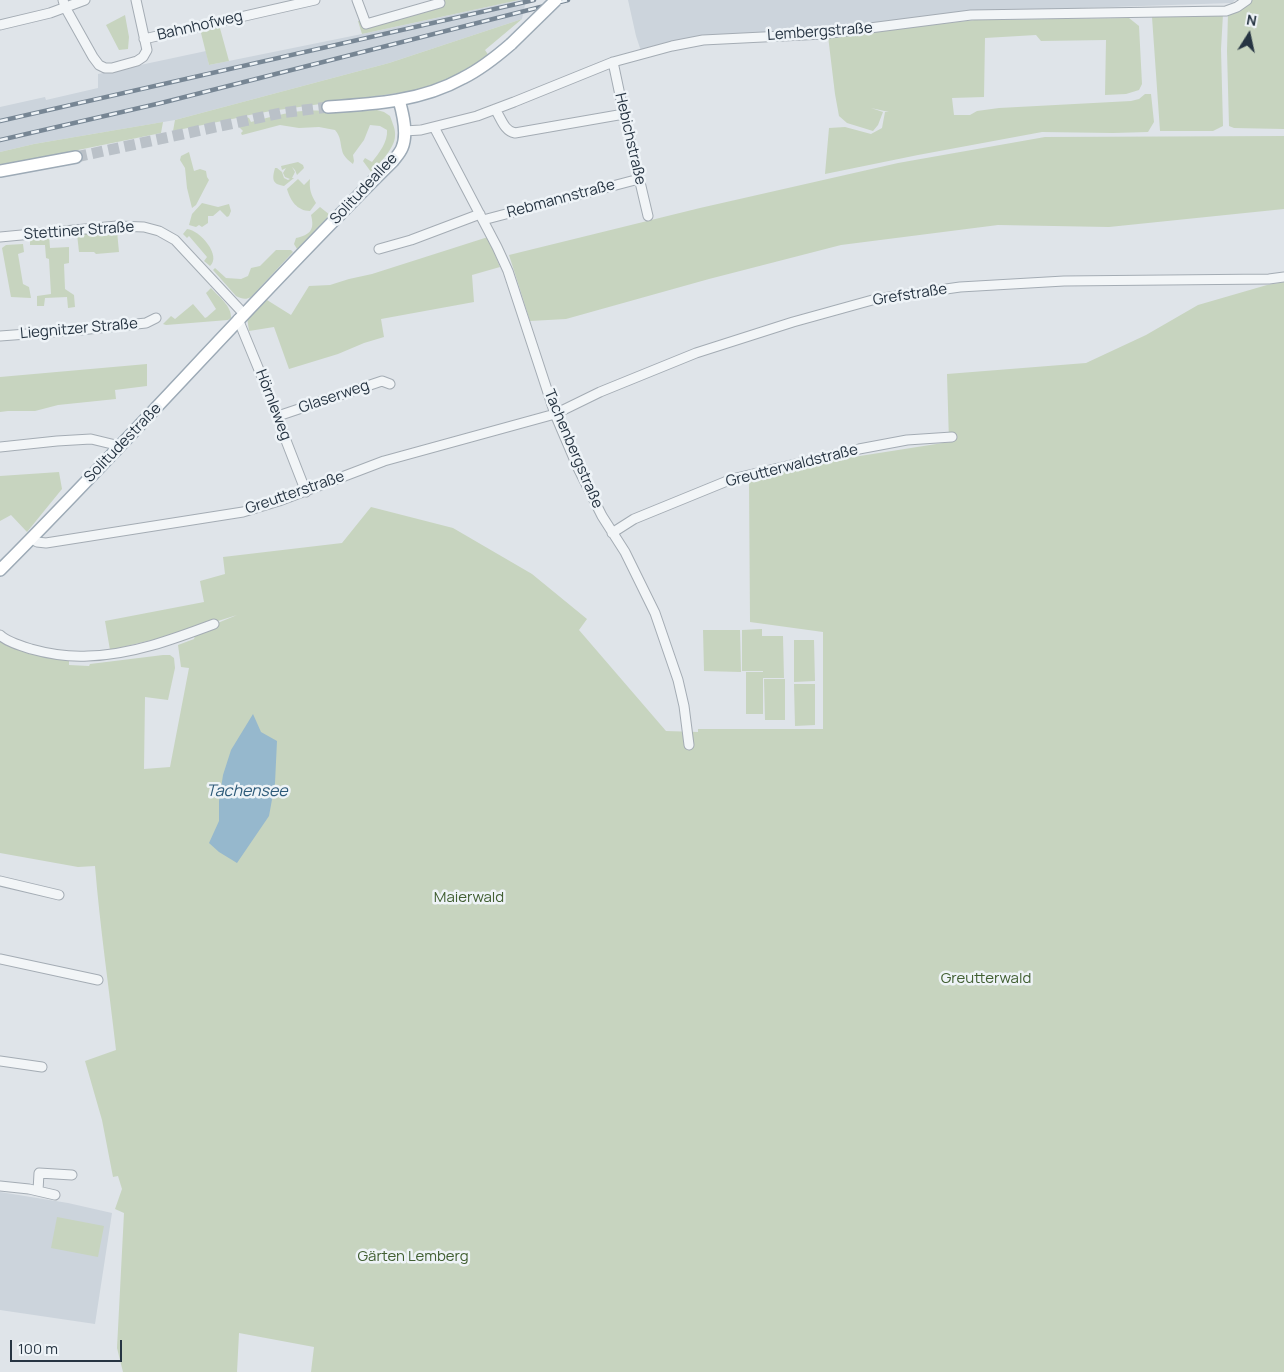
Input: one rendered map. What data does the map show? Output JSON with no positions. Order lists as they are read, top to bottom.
{
  "streets": {
    "main road": ["Solitudeallee", "Solitudestraße"],
    "street": [
      "Bahnhofweg",
      "Lembergstraße",
      "Hebichstraße",
      "Rebmannstraße",
      "Stettiner Straße",
      "Grefstraße",
      "Liegnitzer Straße",
      "Glaserweg",
      "Hörnleweg",
      "Tachenbergstraße",
      "Greutterwaldstraße",
      "Greutterstraße"
    ]
  },
  "crossings": [
    ["Lembergstraße", "Hebichstraße"],
    ["Lembergstraße", "Solitudeallee"],
    ["Lembergstraße", "Tachenbergstraße"],
    ["Hebichstraße", "Rebmannstraße"],
    ["Solitudeallee", "Stettiner Straße"],
    ["Solitudeallee", "Hörnleweg"],
    ["Solitudeallee", "Solitudestraße"],
    ["Rebmannstraße", "Tachenbergstraße"],
    ["Stettiner Straße", "Hörnleweg"],
    ["Stettiner Straße", "Solitudestraße"],
    ["Grefstraße", "Tachenbergstraße"],
    ["Grefstraße", "Greutterstraße"],
    ["Glaserweg", "Hörnleweg"],
    ["Hörnleweg", "Solitudestraße"],
    ["Hörnleweg", "Greutterstraße"],
    ["Solitudestraße", "Greutterstraße"],
    ["Tachenbergstraße", "Greutterwaldstraße"],
    ["Tachenbergstraße", "Greutterstraße"]
  ],
  "water": ["Tachensee"],
  "parks": ["Maierwald", "Greutterwald", "Gärten Lemberg"],
  "scale_bar": "100 m",
  "north": "top"
}
